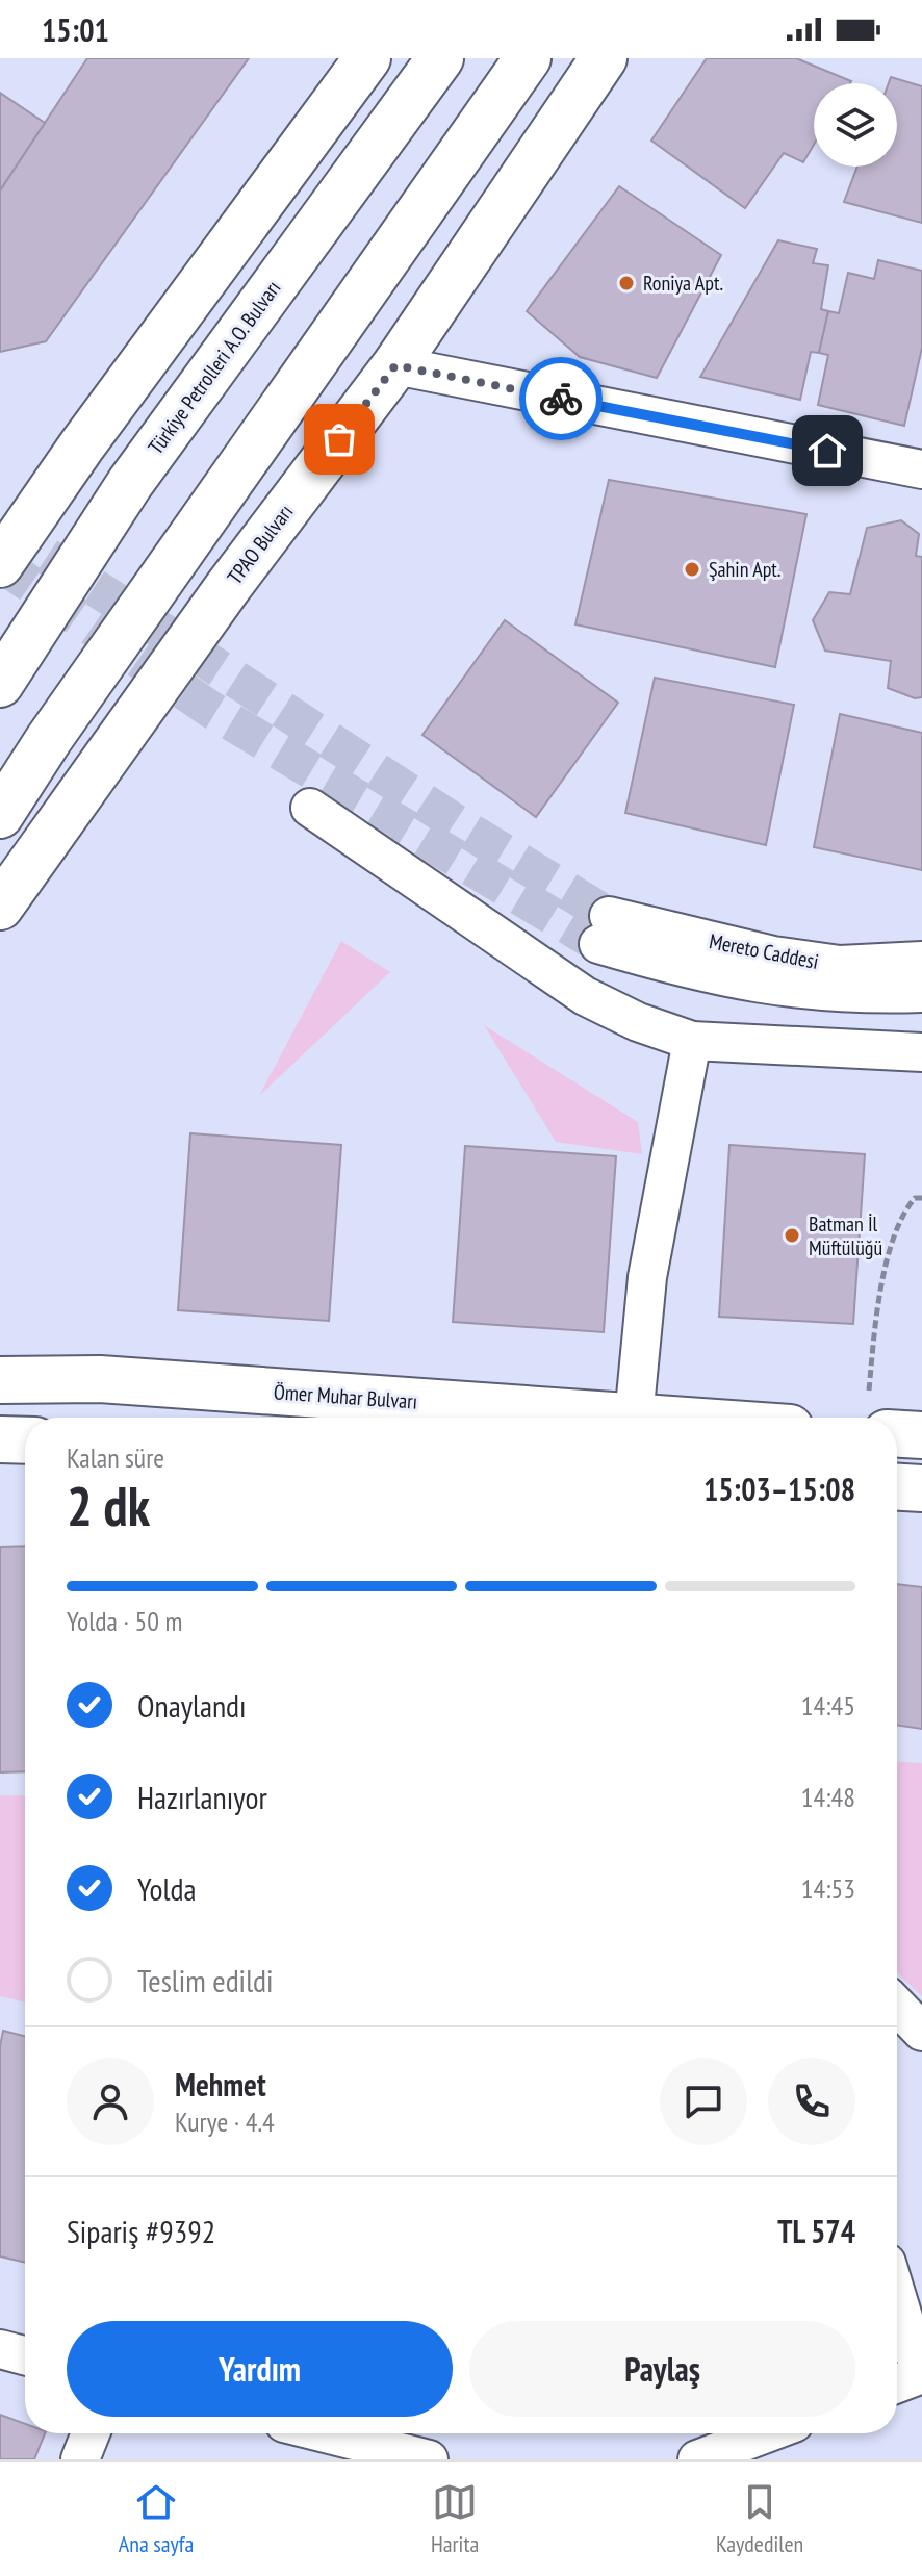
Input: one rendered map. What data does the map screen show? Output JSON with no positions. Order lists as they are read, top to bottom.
{
  "streets": {
    "main road": ["Türkiye Petrolleri A.O. Bulvarı", "TPAO Bulvarı", "Ömer Muhar Bulvarı"],
    "street": ["Mereto Caddesi"]
  },
  "places": ["Roniya Apt.", "Şahin Apt.", "Batman İl Müftülüğü"],
  "page": {
    "status": "15:01",
    "heading": ["2 dk", "Kalan süre", "15:03–15:08"],
    "panel": [
      "Mehmet",
      "Kurye · 4.4",
      "Sipariş #9392",
      "TL 574"
    ],
    "bar": "Yolda · 50 m",
    "list": [
      ["Onaylandı", "14:45"],
      ["Hazırlanıyor", "14:48"],
      ["Yolda", "14:53"],
      "Teslim edildi"
    ],
    "buttons": ["Yardım", "Paylaş"],
    "tabs": ["Ana sayfa", "Harita", "Kaydedilen"]
  }
}
